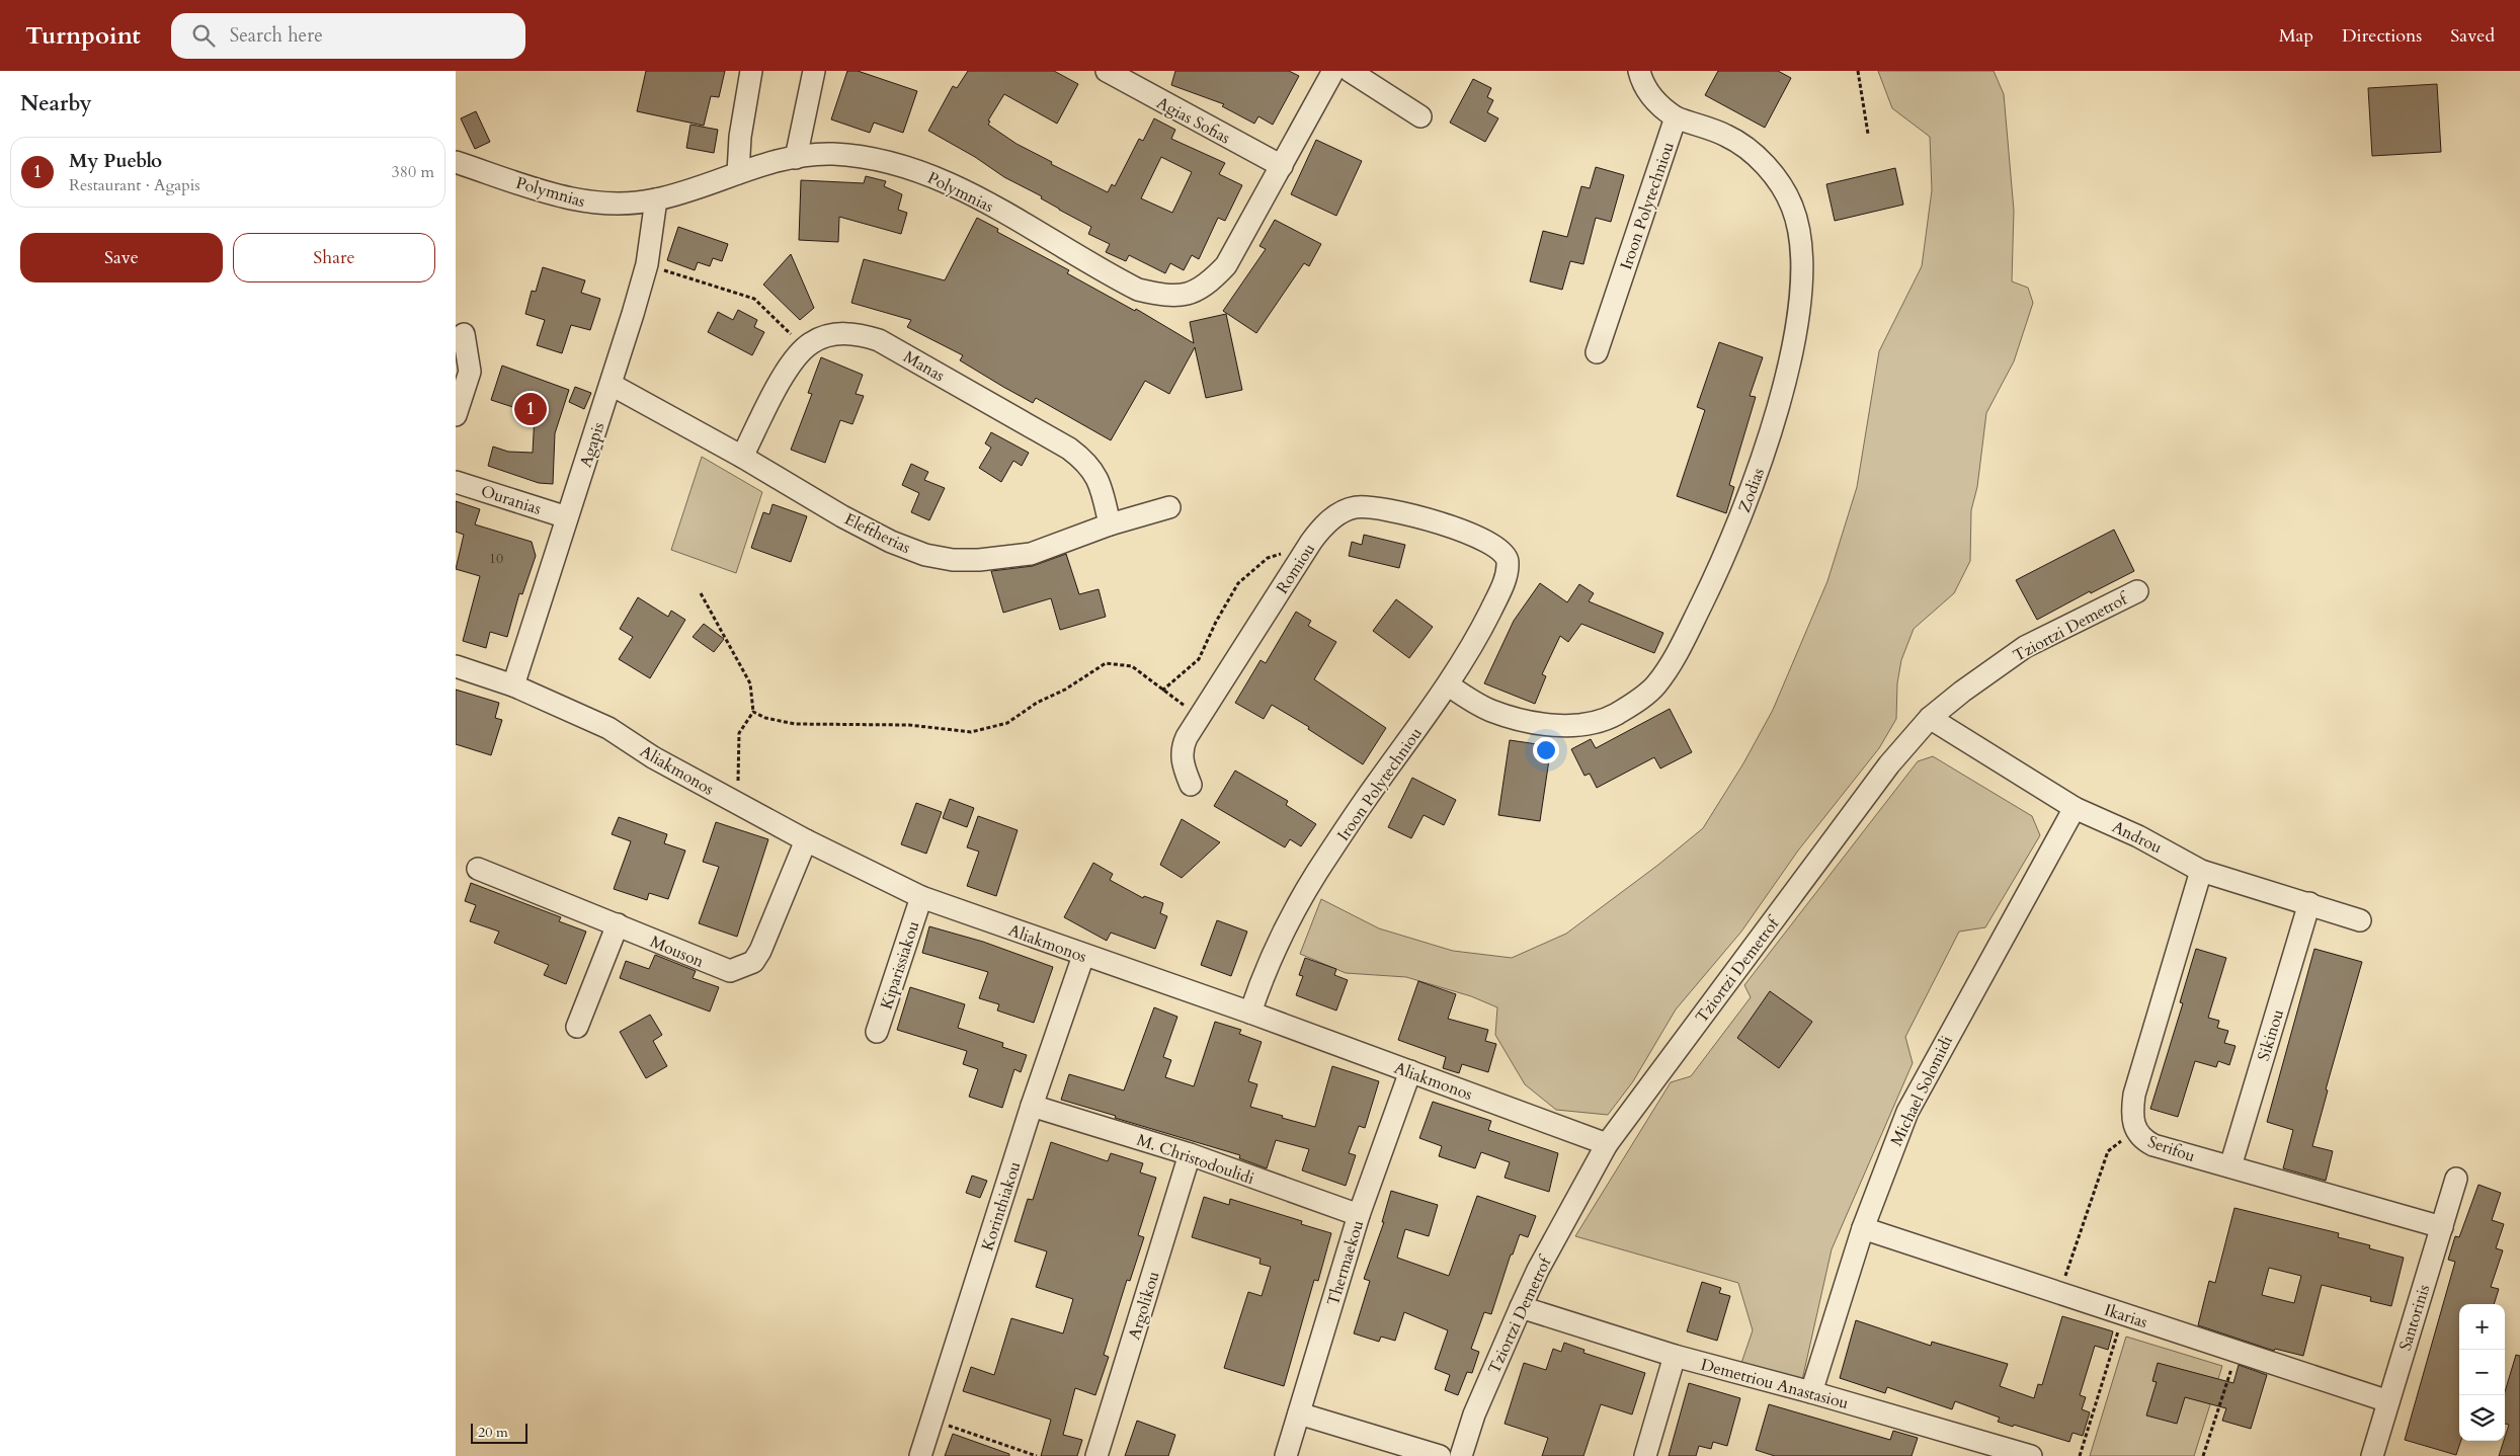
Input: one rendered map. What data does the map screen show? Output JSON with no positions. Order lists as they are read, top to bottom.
{
  "streets": {
    "street": [
      "Agias Sofias",
      "Polymnias",
      "Iroon Polytechniou",
      "Manas",
      "Agapis",
      "Zodias",
      "Ouranias",
      "Eleftherias",
      "Romiou",
      "Tziortzi Demetrof",
      "Aliakmonos",
      "Androu",
      "Mouson",
      "Kiparissiakou",
      "Sikinou",
      "Michael Solomidi",
      "Serifou",
      "M. Christodoulidi",
      "Korinthiakou",
      "Thermaekou",
      "Argolikou",
      "Ikarias",
      "Santorinis",
      "Demetriou Anastasiou"
    ]
  },
  "crossings": [
    ["Agias Sofias", "Polymnias"],
    ["Polymnias", "Agapis"],
    ["Iroon Polytechniou", "Zodias"],
    ["Iroon Polytechniou", "Romiou"],
    ["Iroon Polytechniou", "Aliakmonos"],
    ["Manas", "Eleftherias"],
    ["Agapis", "Ouranias"],
    ["Agapis", "Eleftherias"],
    ["Agapis", "Aliakmonos"],
    ["Tziortzi Demetrof", "Aliakmonos"],
    ["Tziortzi Demetrof", "Androu"],
    ["Tziortzi Demetrof", "Demetriou Anastasiou"],
    ["Aliakmonos", "Mouson"],
    ["Aliakmonos", "Kiparissiakou"],
    ["Aliakmonos", "Korinthiakou"],
    ["Aliakmonos", "Thermaekou"],
    ["Androu", "Sikinou"],
    ["Androu", "Michael Solomidi"],
    ["Androu", "Serifou"],
    ["Sikinou", "Serifou"],
    ["Michael Solomidi", "Ikarias"],
    ["Michael Solomidi", "Demetriou Anastasiou"],
    ["Serifou", "Santorinis"],
    ["M. Christodoulidi", "Korinthiakou"],
    ["M. Christodoulidi", "Thermaekou"],
    ["M. Christodoulidi", "Argolikou"],
    ["Ikarias", "Santorinis"]
  ],
  "house_numbers": ["10"],
  "scale_bar": "20 m",
  "page": {
    "header": "Turnpoint",
    "search": "Search here",
    "nav": ["Map", "Directions", "Saved"],
    "heading": "Nearby",
    "list": [
      {
        "mark": "1",
        "name": "My Pueblo",
        "note": "Restaurant · Agapis",
        "value": "380 m"
      }
    ],
    "buttons": ["Save", "Share"],
    "pins": "1",
    "map_buttons": ["+", "−"],
    "scale": "20 m"
  }
}
